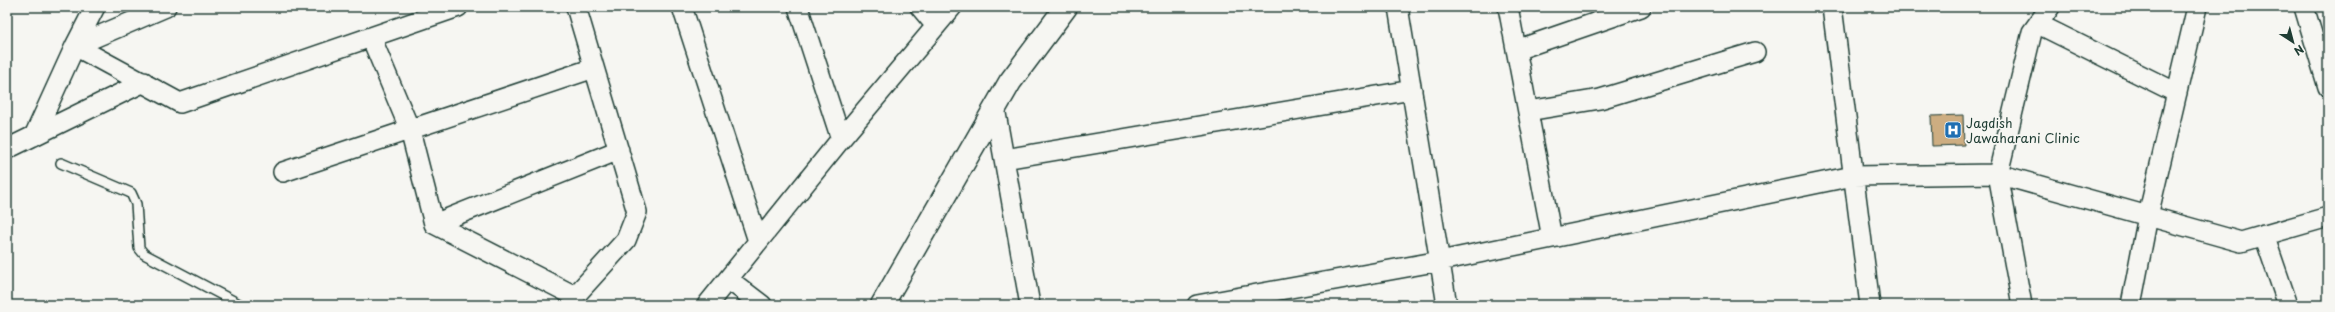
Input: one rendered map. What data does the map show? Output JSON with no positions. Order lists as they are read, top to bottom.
{
  "places": {
    "hospital": ["Jagdish Jawaharani Clinic"]
  },
  "north": "bottom right"
}
